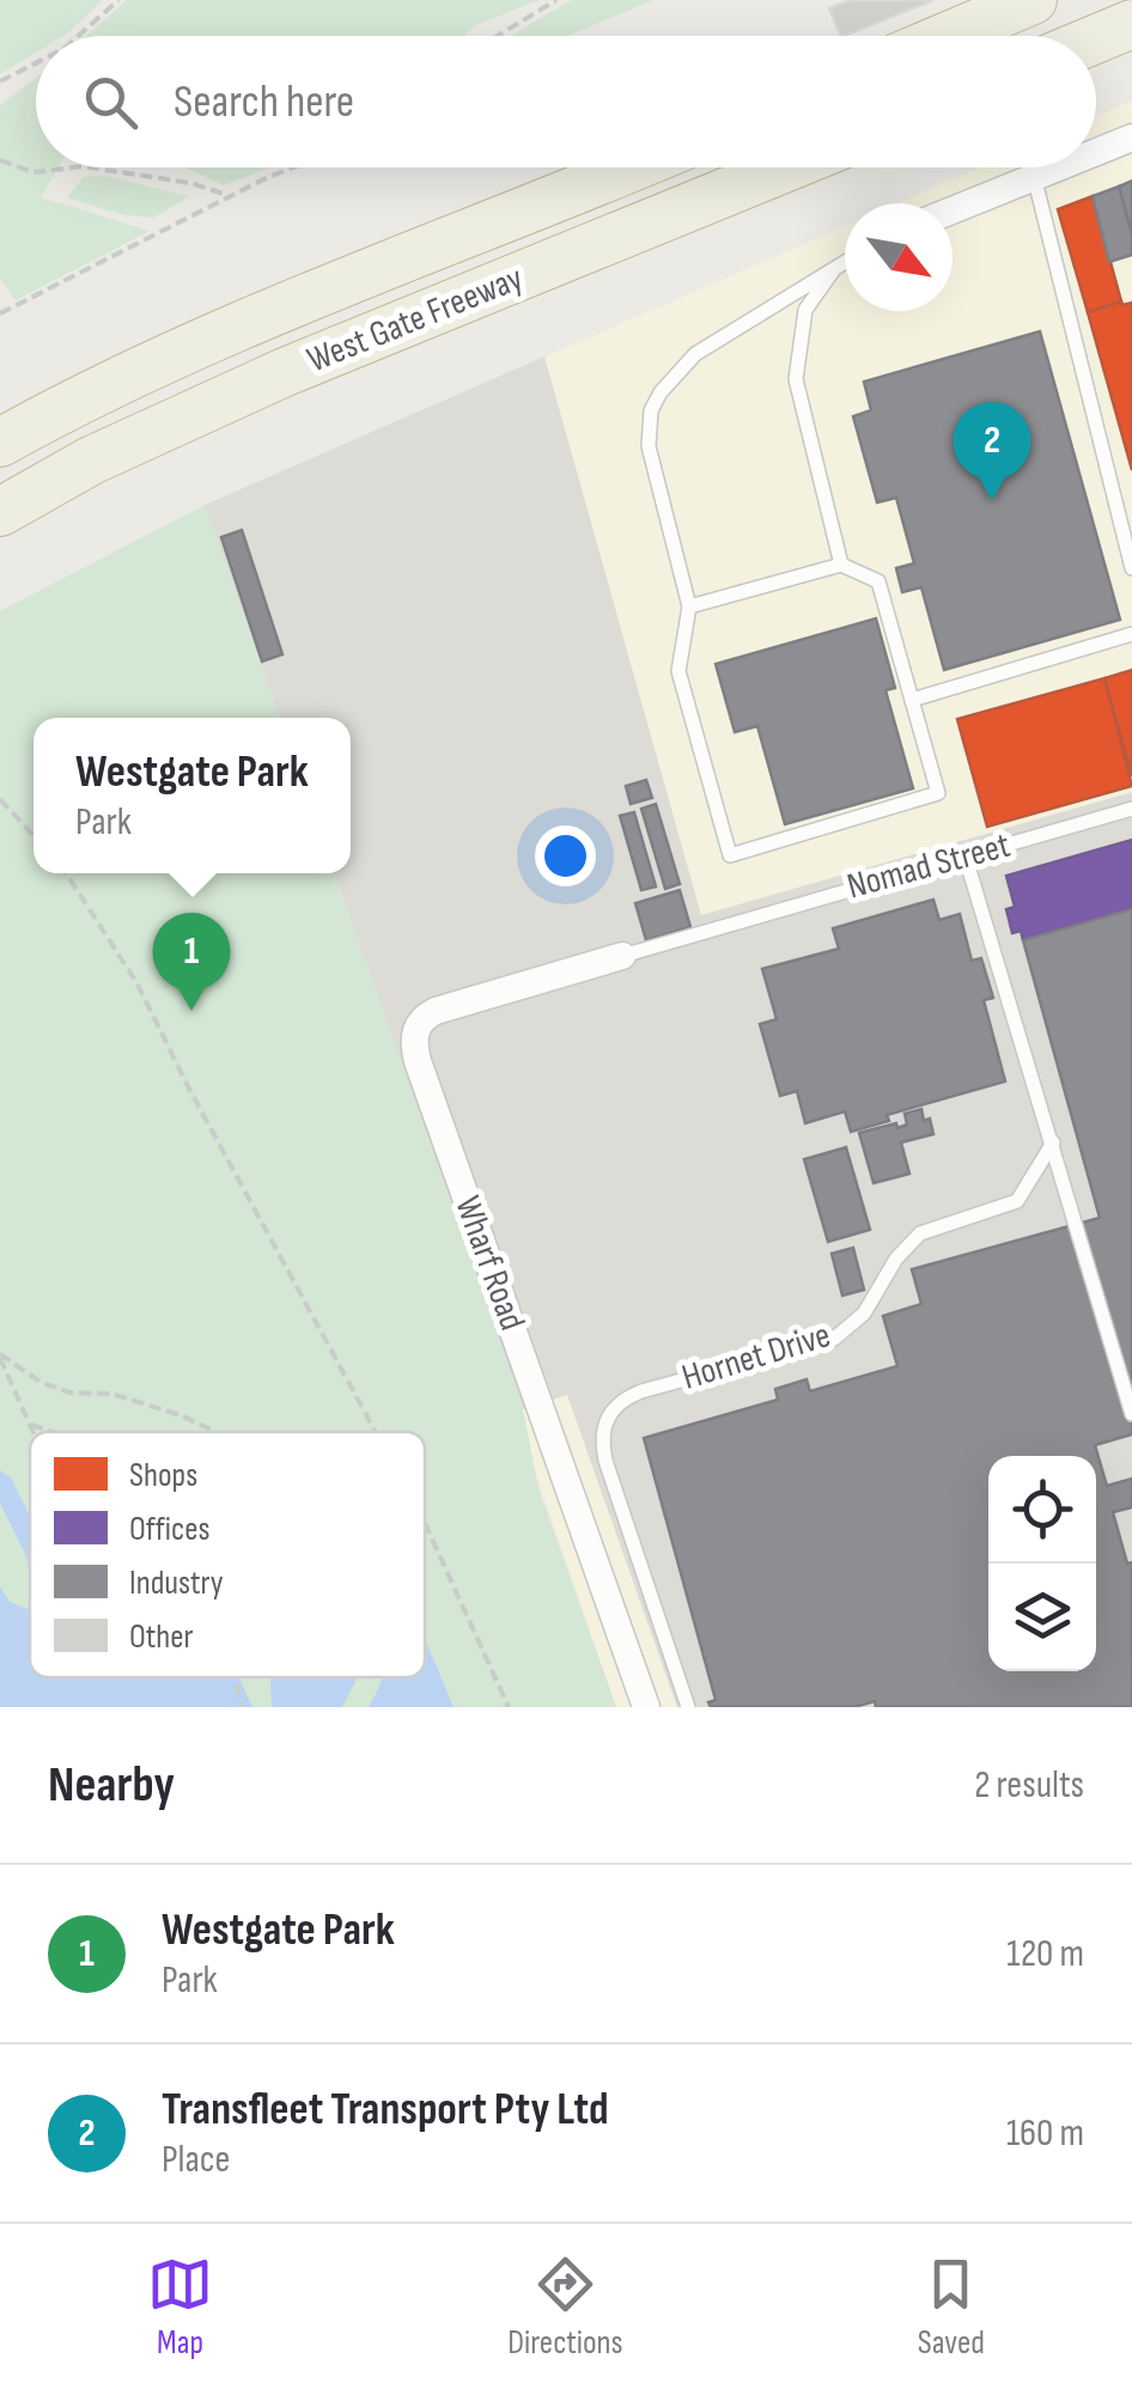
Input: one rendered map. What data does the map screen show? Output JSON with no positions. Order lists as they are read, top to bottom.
{
  "streets": {
    "highway": ["West Gate Freeway"],
    "street": ["Wharf Road"],
    "lane": ["Nomad Street", "Hornet Drive"]
  },
  "crossings": [
    ["Nomad Street", "Wharf Road"]
  ],
  "legend": [
    "Shops",
    "Offices",
    "Industry",
    "Other"
  ],
  "north": "bottom right",
  "page": {
    "search": "Search here",
    "pins": ["2", "1"],
    "popup": ["Westgate Park", "Park"],
    "heading": ["Nearby", "2 results"],
    "list": [
      {
        "mark": "1",
        "name": "Westgate Park",
        "note": "Park",
        "value": "120 m"
      },
      {
        "mark": "2",
        "name": "Transfleet Transport Pty Ltd",
        "note": "Place",
        "value": "160 m"
      }
    ],
    "nav": ["Map", "Directions", "Saved"]
  }
}
